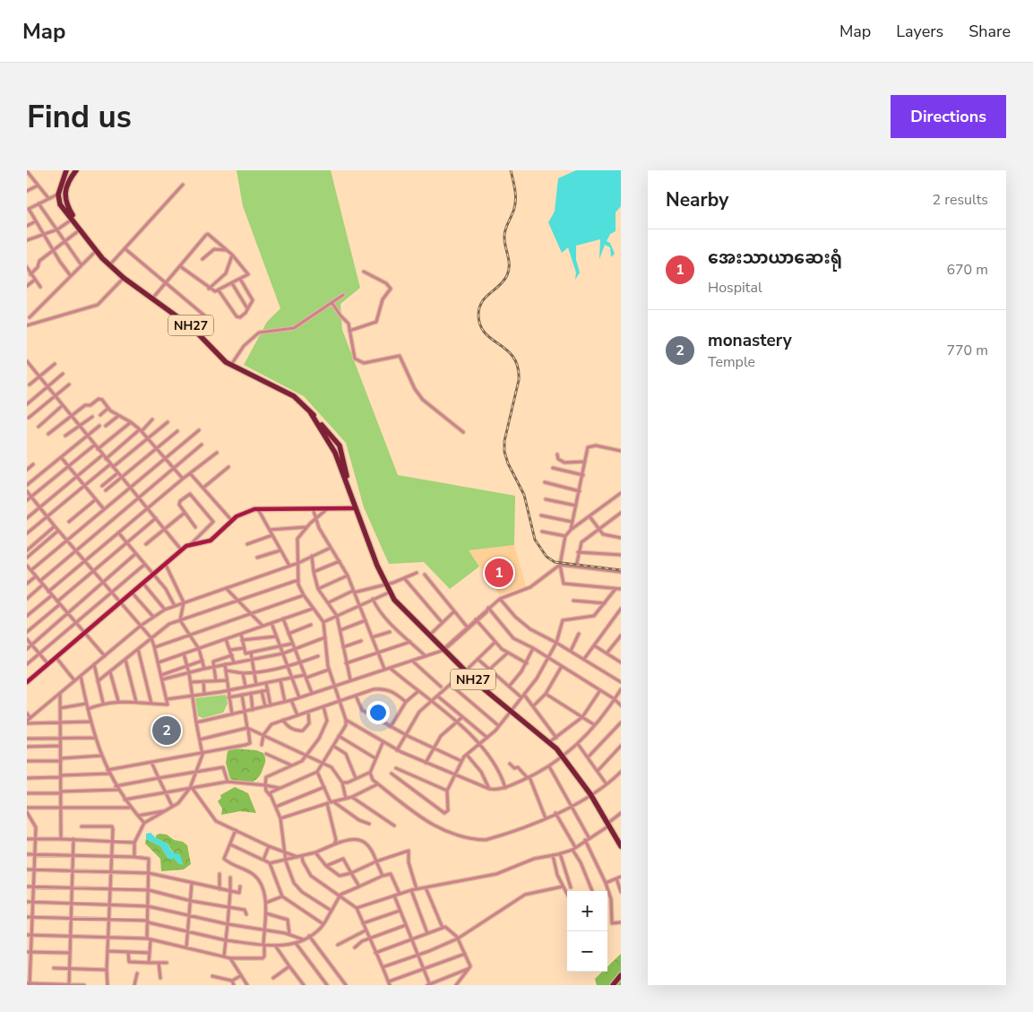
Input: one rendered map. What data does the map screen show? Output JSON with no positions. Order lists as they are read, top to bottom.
{
  "streets": {
    "highway": ["NH27"]
  },
  "page": {
    "header": "Map",
    "nav": ["Map", "Layers", "Share"],
    "buttons": "Directions",
    "title": "Find us",
    "heading": ["Nearby", "2 results"],
    "list": [
      {
        "mark": "1",
        "name": "အေးသာယာဆေးရုံ",
        "note": "Hospital",
        "value": "670 m"
      },
      {
        "mark": "2",
        "name": "monastery",
        "note": "Temple",
        "value": "770 m"
      }
    ],
    "pins": ["1", "2"],
    "map_buttons": ["+", "−"]
  }
}
